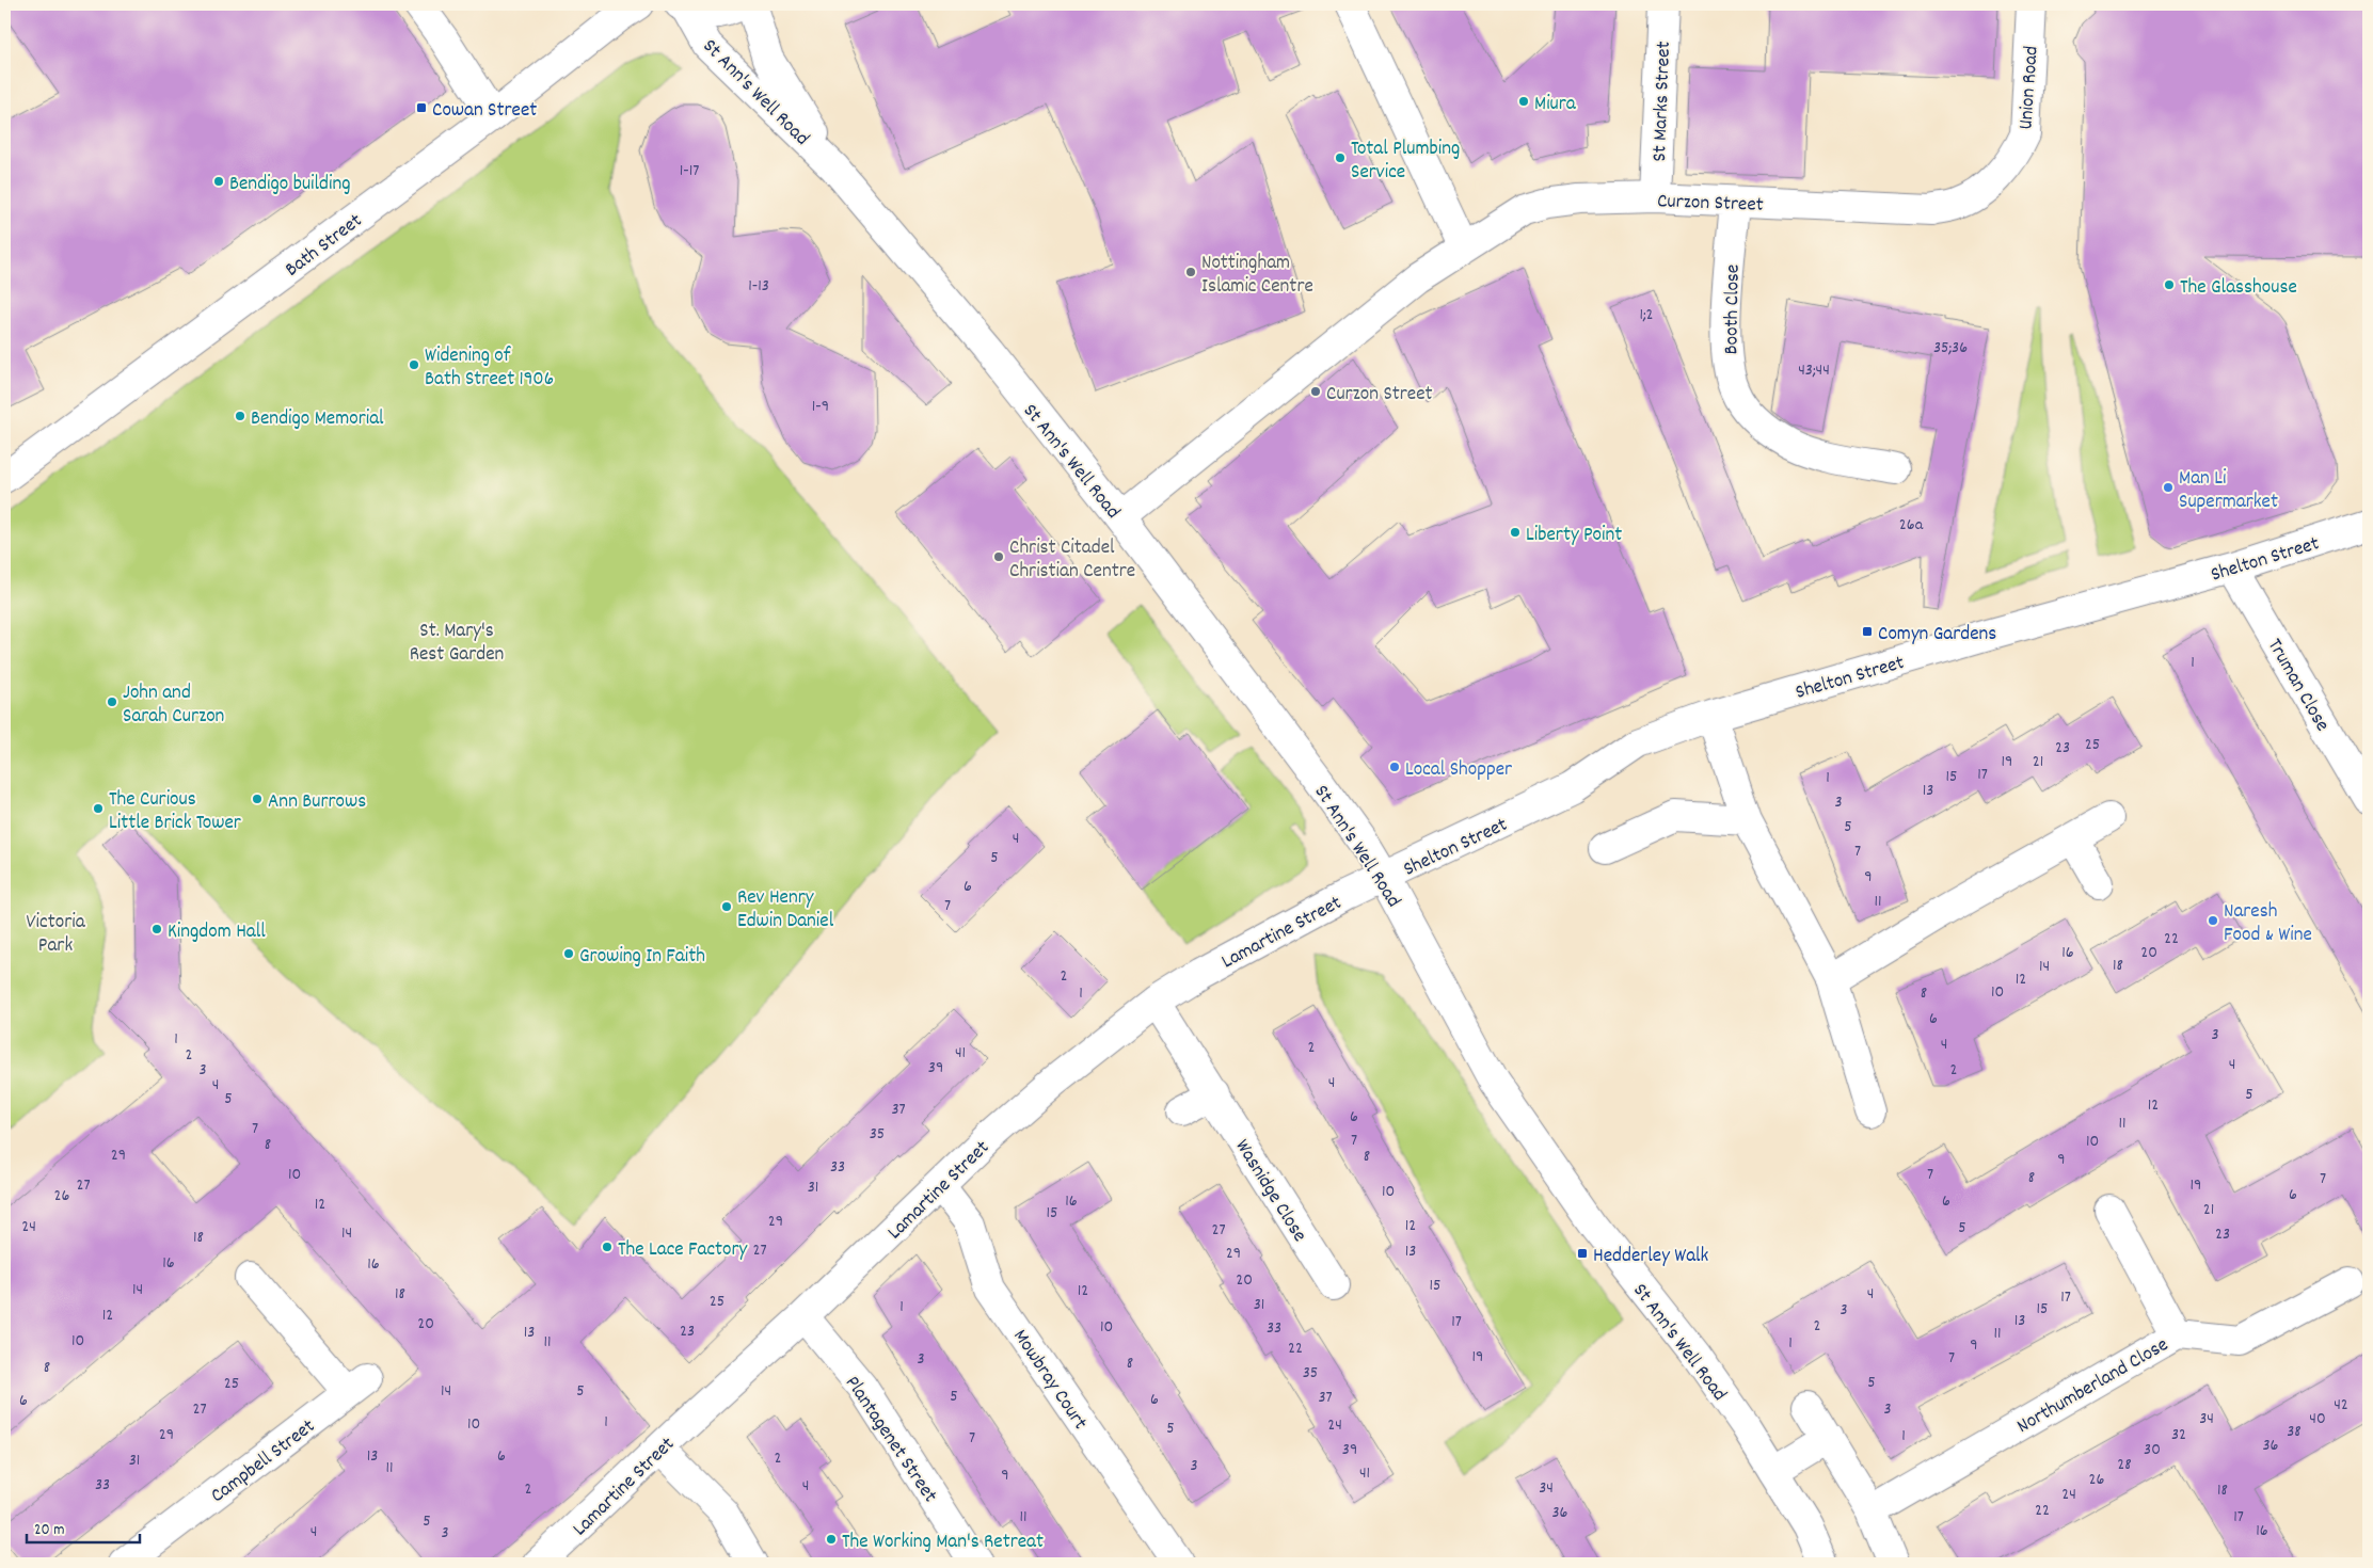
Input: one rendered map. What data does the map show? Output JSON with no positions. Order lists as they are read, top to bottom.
{
  "streets": {
    "street": [
      "Union Road",
      "St Ann's Well Road",
      "St Marks Street",
      "Curzon Street",
      "Bath Street",
      "Booth Close",
      "Shelton Street",
      "Truman Close",
      "Lamartine Street",
      "Wasnidge Close",
      "Mowbray Court",
      "Northumberland Close",
      "Plantagenet Street",
      "Campbell Street"
    ]
  },
  "crossings": [
    ["Union Road", "Curzon Street"],
    ["St Ann's Well Road", "Curzon Street"],
    ["St Ann's Well Road", "Shelton Street"],
    ["St Ann's Well Road", "Lamartine Street"],
    ["St Marks Street", "Curzon Street"],
    ["Curzon Street", "Booth Close"],
    ["Shelton Street", "Truman Close"],
    ["Shelton Street", "Lamartine Street"],
    ["Lamartine Street", "Wasnidge Close"],
    ["Lamartine Street", "Mowbray Court"],
    ["Lamartine Street", "Plantagenet Street"]
  ],
  "parks": ["St. Mary's Rest Garden", "Victoria Park"],
  "places": {
    "other": [
      "Miura",
      "Total Plumbing Service",
      "Bendigo building",
      "Nottingham Islamic Centre",
      "The Glasshouse",
      "Widening of Bath Street 1906",
      "Curzon Street",
      "Bendigo Memorial",
      "Man Li Supermarket",
      "Liberty Point",
      "Christ Citadel Christian Centre",
      "John and Sarah Curzon",
      "Local Shopper",
      "Ann Burrows",
      "The Curious Little Brick Tower",
      "Rev Henry Edwin Daniel",
      "Naresh Food & Wine",
      "Kingdom Hall",
      "Growing In Faith",
      "The Lace Factory",
      "The Working Man's Retreat"
    ],
    "transit": ["Cowan Street", "Comyn Gardens", "Hedderley Walk"]
  },
  "house_numbers": [
    "1-17",
    "1-13",
    "1;2",
    "35;36",
    "43;44",
    "1-9",
    "26a",
    "1",
    "25",
    "23",
    "19",
    "21",
    "17",
    "15",
    "1",
    "13",
    "3",
    "5",
    "4",
    "7",
    "5",
    "9",
    "6",
    "11",
    "7",
    "22",
    "16",
    "20",
    "18",
    "14",
    "2",
    "12",
    "10",
    "1",
    "8",
    "6",
    "3",
    "1",
    "4",
    "2",
    "41",
    "2",
    "4",
    "39",
    "3",
    "2",
    "4",
    "4",
    "5",
    "5",
    "12",
    "37",
    "6",
    "11",
    "7",
    "35",
    "7",
    "10",
    "8",
    "29",
    "8",
    "9",
    "33",
    "10",
    "7",
    "8",
    "7",
    "27",
    "19",
    "31",
    "10",
    "6",
    "26",
    "16",
    "6",
    "12",
    "21",
    "15",
    "29",
    "12",
    "24",
    "5",
    "27",
    "14",
    "23",
    "18",
    "27",
    "13",
    "29",
    "16",
    "16",
    "20",
    "15",
    "14",
    "12",
    "18",
    "4",
    "17",
    "25",
    "31",
    "1",
    "15",
    "3",
    "12",
    "13",
    "17",
    "20",
    "2",
    "10",
    "33",
    "23",
    "13",
    "11",
    "10",
    "11",
    "1",
    "9",
    "22",
    "19",
    "7",
    "3",
    "8",
    "8",
    "35",
    "5",
    "25",
    "14",
    "5",
    "5",
    "37",
    "6",
    "6",
    "42",
    "27",
    "3",
    "34",
    "40",
    "1",
    "10",
    "24",
    "5",
    "38",
    "29",
    "32",
    "1",
    "7",
    "36",
    "39",
    "30",
    "13",
    "6",
    "2",
    "31",
    "28",
    "3",
    "11",
    "41",
    "9",
    "26",
    "33",
    "4",
    "34",
    "2",
    "18",
    "24",
    "22",
    "36",
    "11",
    "17",
    "5",
    "16",
    "4",
    "3"
  ],
  "scale_bar": "20 m"
}
